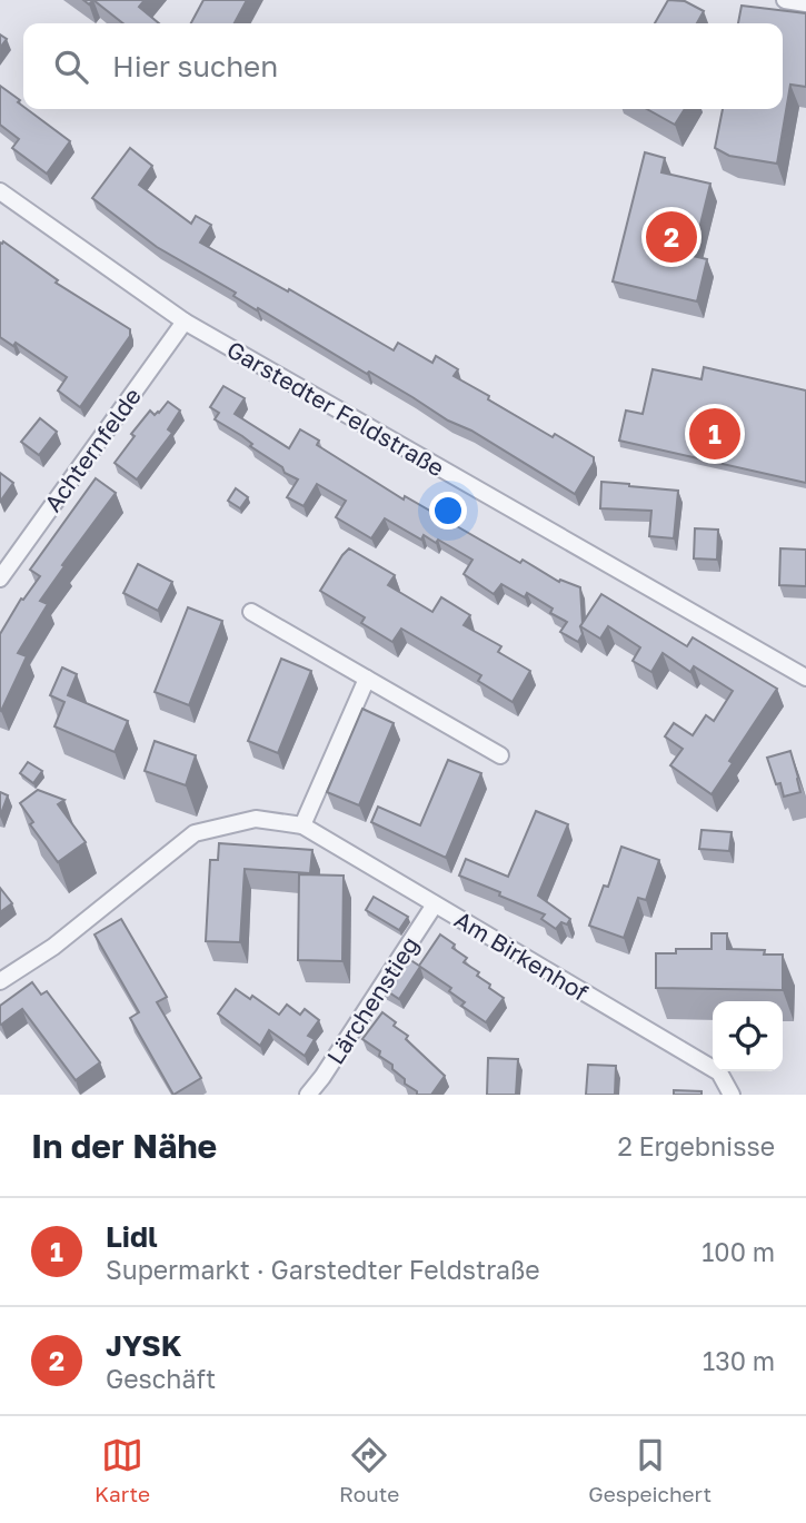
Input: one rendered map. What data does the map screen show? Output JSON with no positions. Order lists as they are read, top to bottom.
{
  "streets": {
    "street": [
      "Garstedter Feldstraße",
      "Achternfelde",
      "Am Birkenhof",
      "Lärchenstieg"
    ]
  },
  "crossings": [
    ["Garstedter Feldstraße", "Achternfelde"],
    ["Am Birkenhof", "Lärchenstieg"]
  ],
  "page": {
    "search": "Hier suchen",
    "pins": ["2", "1"],
    "heading": ["In der Nähe", "2 Ergebnisse"],
    "list": [
      {
        "mark": "1",
        "name": "Lidl",
        "note": "Supermarkt · Garstedter Feldstraße",
        "value": "100 m"
      },
      {
        "mark": "2",
        "name": "JYSK",
        "note": "Geschäft",
        "value": "130 m"
      }
    ],
    "nav": ["Karte", "Route", "Gespeichert"]
  }
}
